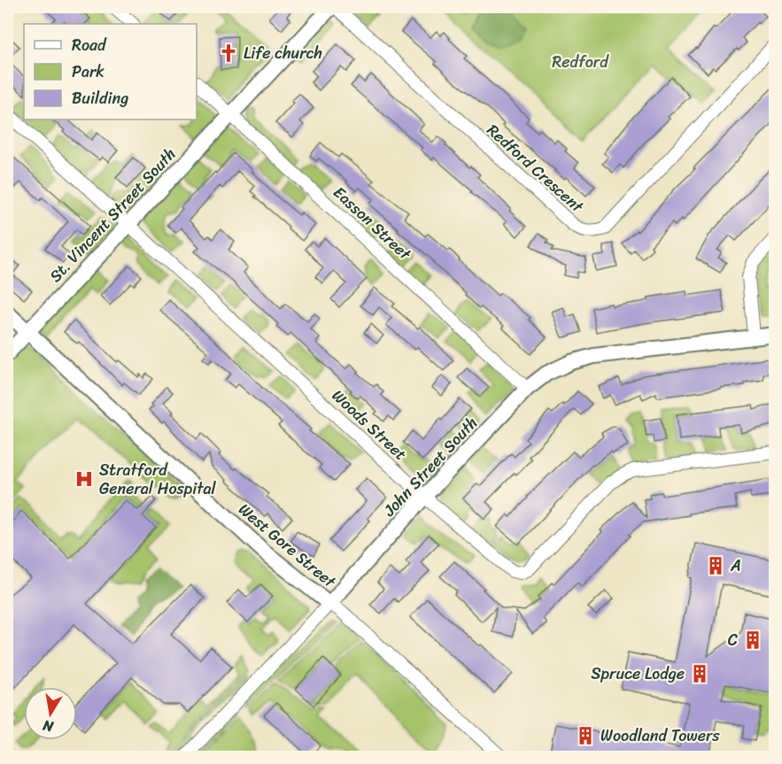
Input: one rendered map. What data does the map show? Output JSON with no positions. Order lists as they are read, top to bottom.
{
  "streets": {
    "street": [
      "Redford Crescent",
      "St. Vincent Street South",
      "Easson Street",
      "Woods Street",
      "John Street South",
      "West Gore Street"
    ]
  },
  "crossings": [
    ["St. Vincent Street South", "Easson Street"],
    ["St. Vincent Street South", "Woods Street"],
    ["St. Vincent Street South", "West Gore Street"],
    ["Easson Street", "John Street South"],
    ["Woods Street", "John Street South"],
    ["John Street South", "West Gore Street"]
  ],
  "parks": ["Redford"],
  "places": {
    "church": ["Life church"],
    "hospital": ["Stratford General Hospital"],
    "building": [
      "A",
      "C",
      "Spruce Lodge",
      "Woodland Towers"
    ]
  },
  "legend": ["Road", "Park", "Building"],
  "north": "bottom"
}
